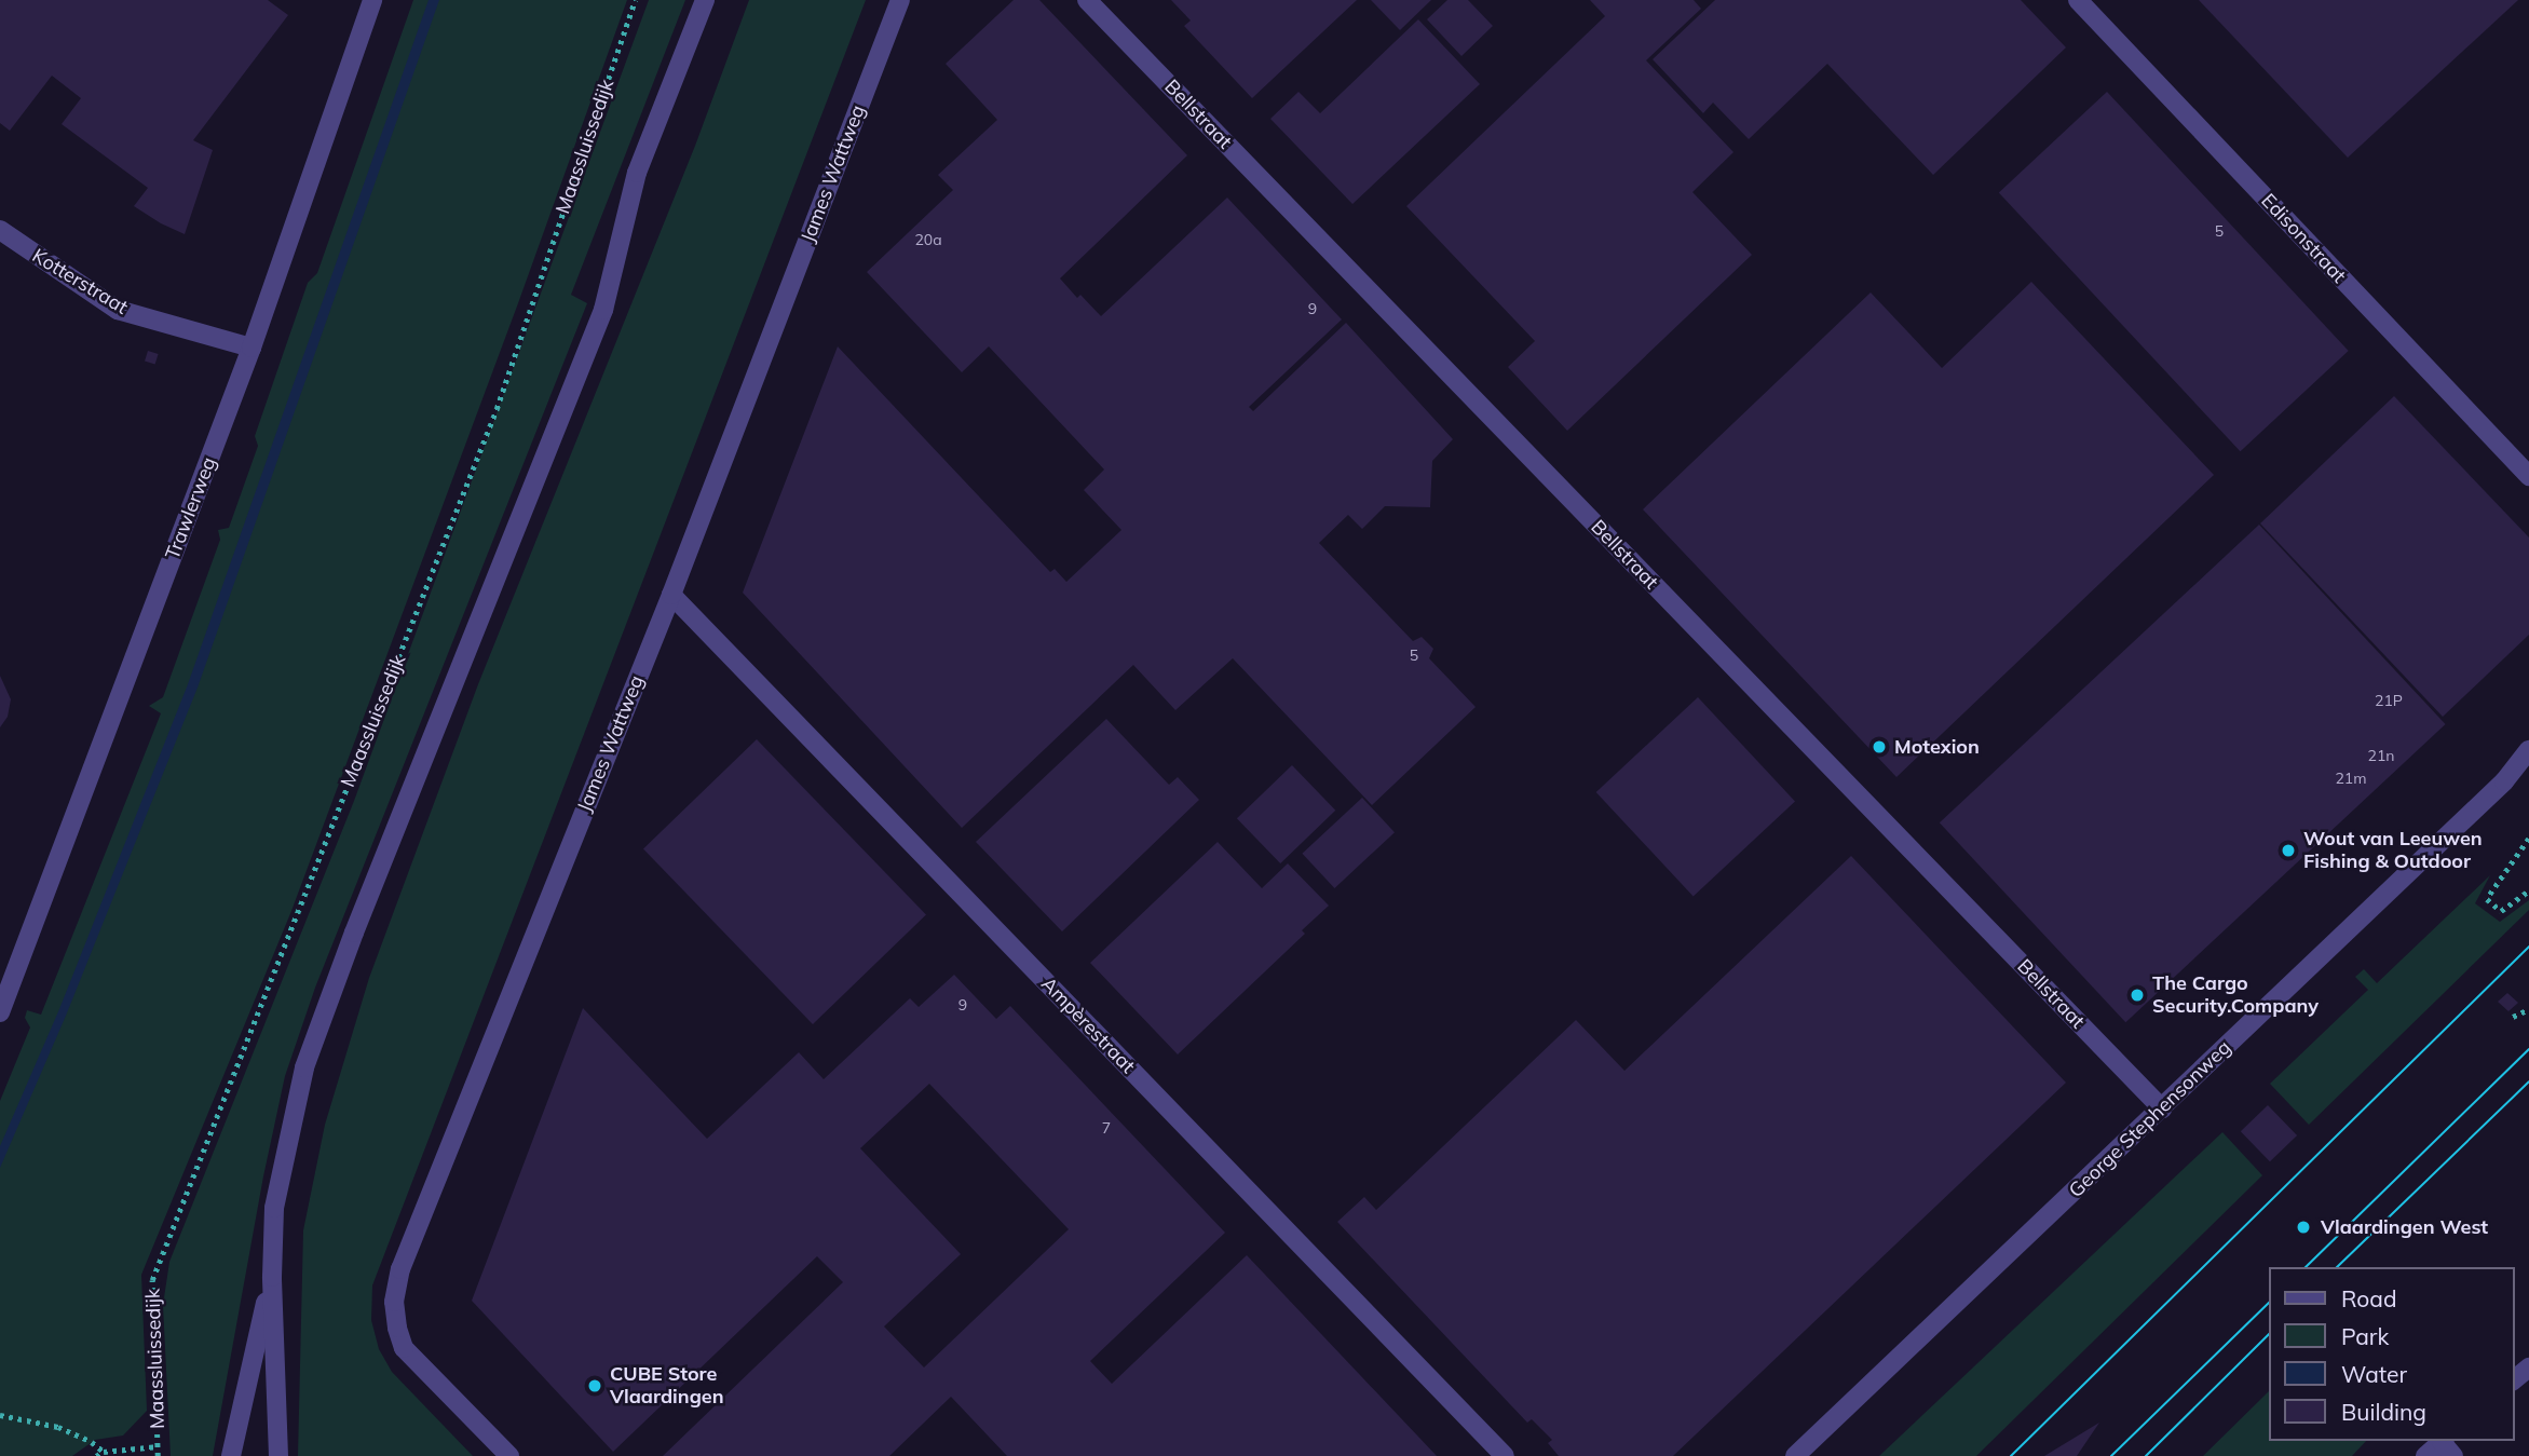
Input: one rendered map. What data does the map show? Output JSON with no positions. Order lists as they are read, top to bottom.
{
  "streets": {
    "street": [
      "Bellstraat",
      "James Wattweg",
      "Edisonstraat",
      "Kotterstraat",
      "Trawlerweg",
      "Ampèrestraat",
      "George Stephensonweg"
    ],
    "path": ["Maassluissedijk"]
  },
  "crossings": [
    ["Bellstraat", "George Stephensonweg"],
    ["James Wattweg", "Ampèrestraat"],
    ["Kotterstraat", "Trawlerweg"]
  ],
  "places": [
    "Motexion",
    "Wout van Leeuwen Fishing & Outdoor",
    "The Cargo Security.Company",
    "Vlaardingen West",
    "CUBE Store Vlaardingen"
  ],
  "house_numbers": [
    "5",
    "20a",
    "9",
    "5",
    "21P",
    "21n",
    "21m",
    "9",
    "7"
  ],
  "legend": [
    "Road",
    "Park",
    "Water",
    "Building"
  ]
}
